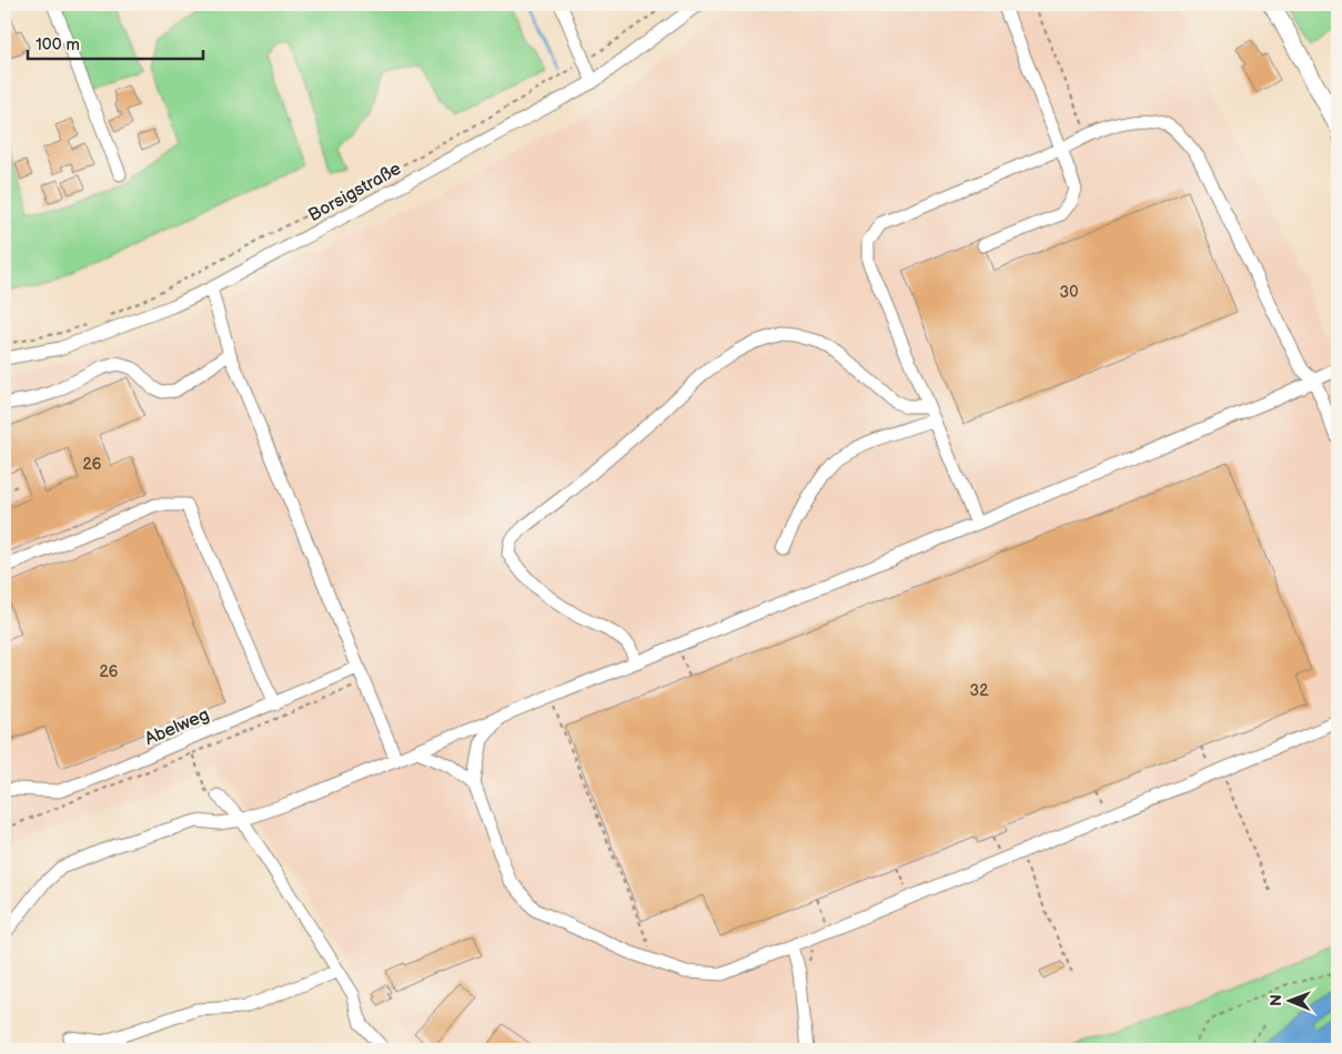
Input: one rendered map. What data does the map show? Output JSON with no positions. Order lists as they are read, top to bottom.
{
  "streets": {
    "street": ["Borsigstraße", "Abelweg"]
  },
  "house_numbers": [
    "30",
    "26",
    "26",
    "32"
  ],
  "scale_bar": "100 m",
  "north": "left"
}
